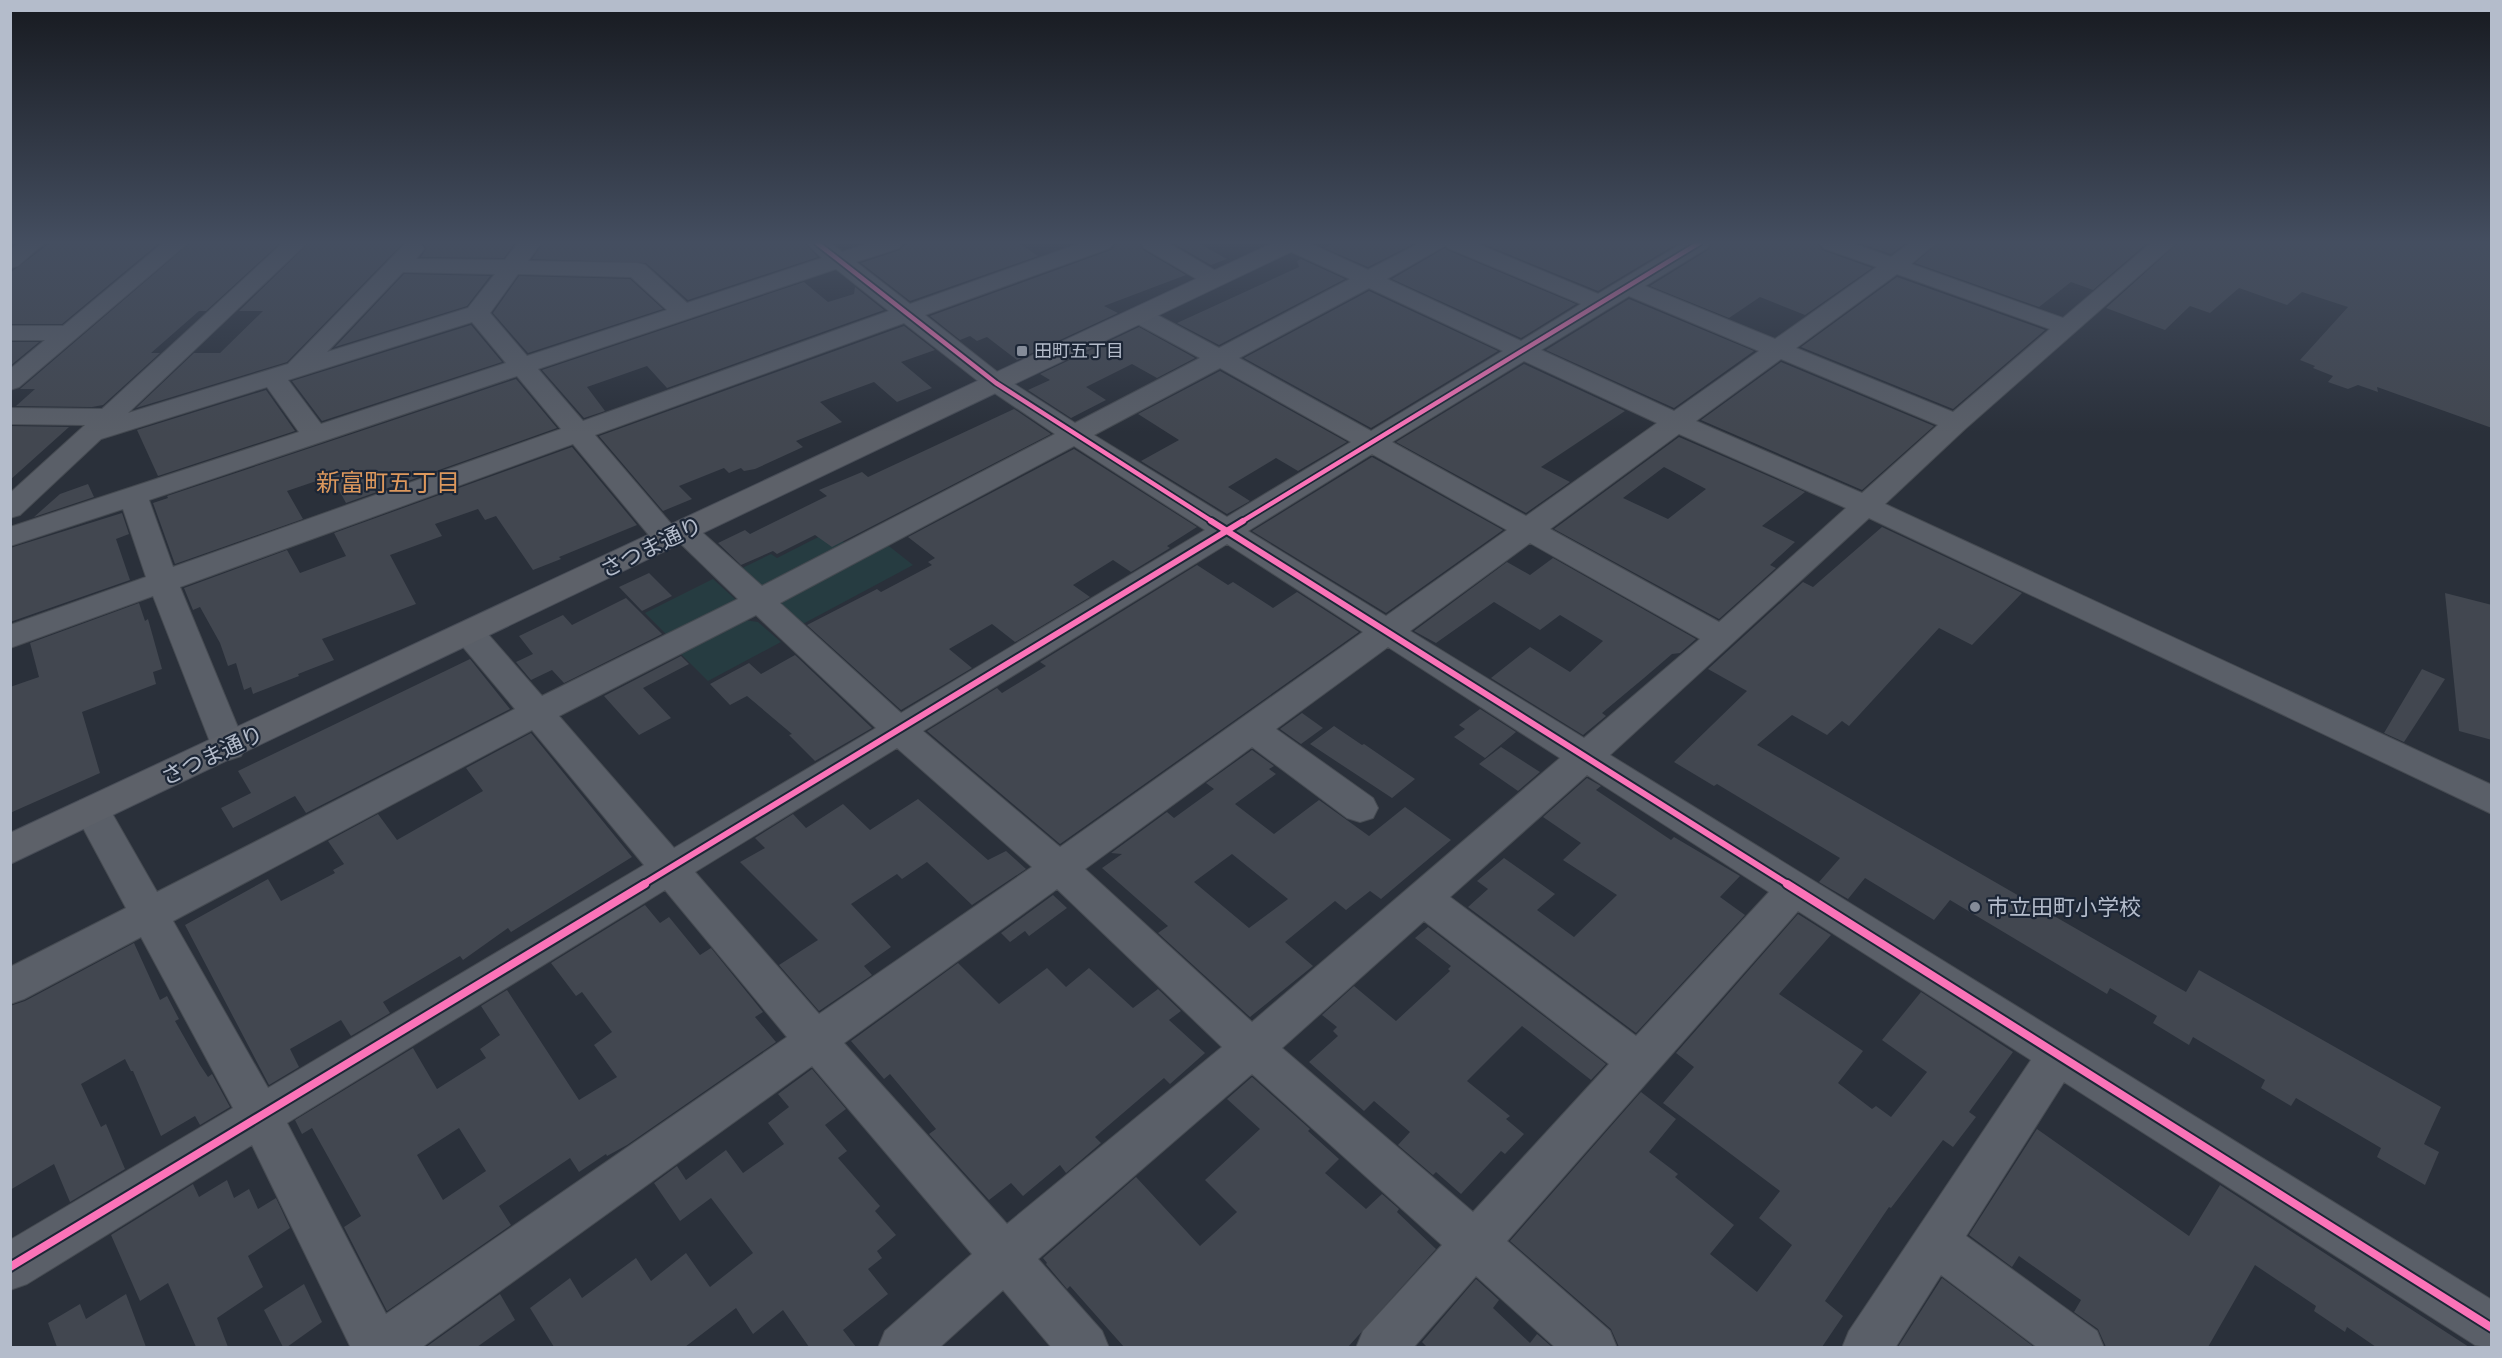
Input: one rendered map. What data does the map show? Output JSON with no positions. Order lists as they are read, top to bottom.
{
  "streets": {
    "main road": ["さつま通り"]
  },
  "districts": ["新富町五丁目"],
  "places": {
    "transit": ["田町五丁目"],
    "other": ["市立田町小学校"]
  }
}
